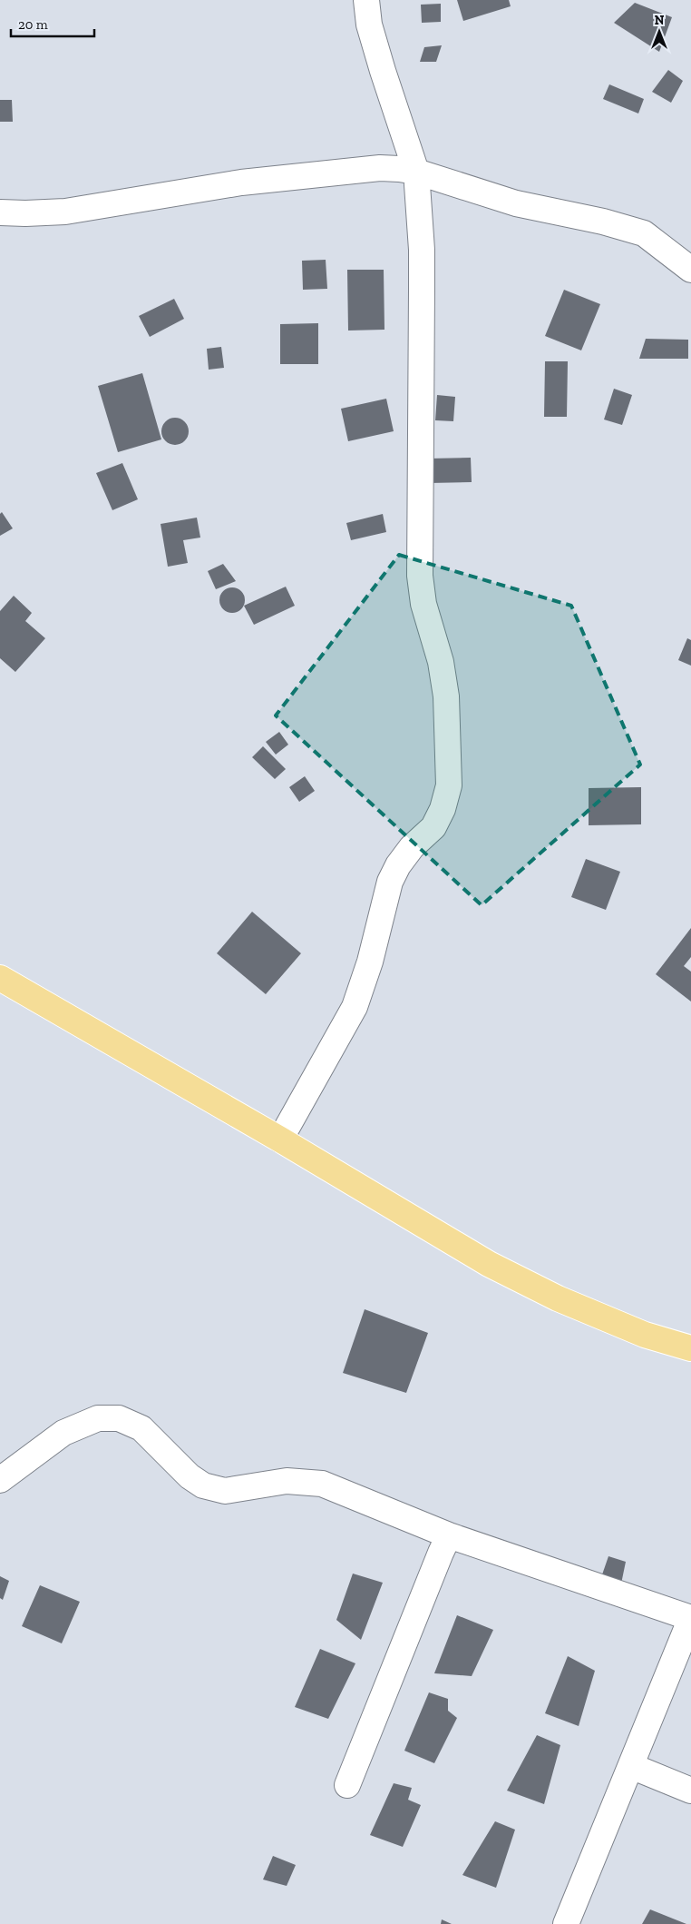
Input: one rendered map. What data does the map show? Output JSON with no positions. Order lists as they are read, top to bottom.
{
  "scale_bar": "20 m",
  "north": "top"
}
